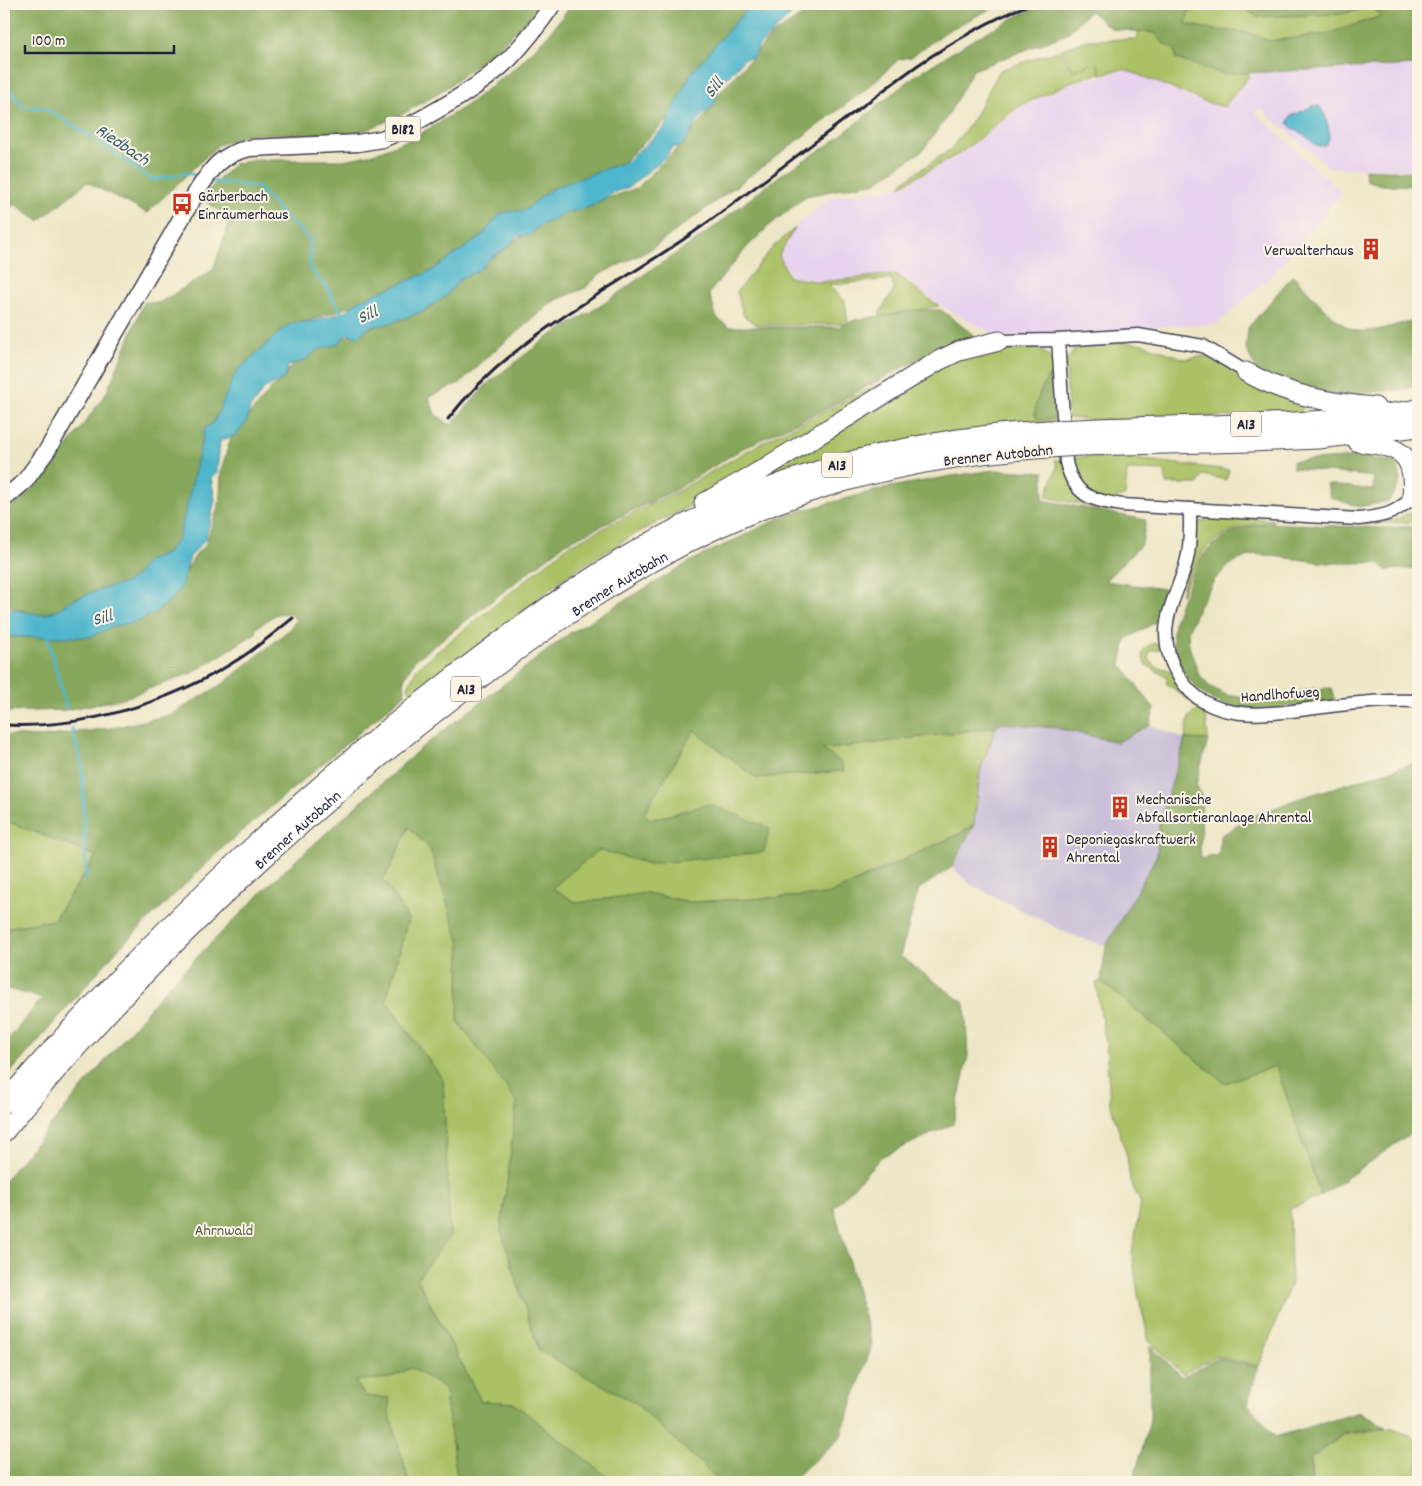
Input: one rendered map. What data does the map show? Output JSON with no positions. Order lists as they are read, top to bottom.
{
  "streets": {
    "highway": ["A13", "Brenner Autobahn"],
    "main road": ["B182"],
    "street": ["Handlhofweg"]
  },
  "water": ["Sill", "Riedbach"],
  "parks": ["Ahrnwald"],
  "places": {
    "bus stop": ["Gärberbach Einräumerhaus"],
    "building": ["Verwalterhaus", "Mechanische Abfallsortieranlage Ahrental", "Deponiegaskraftwerk Ahrental"]
  },
  "scale_bar": "100 m"
}
